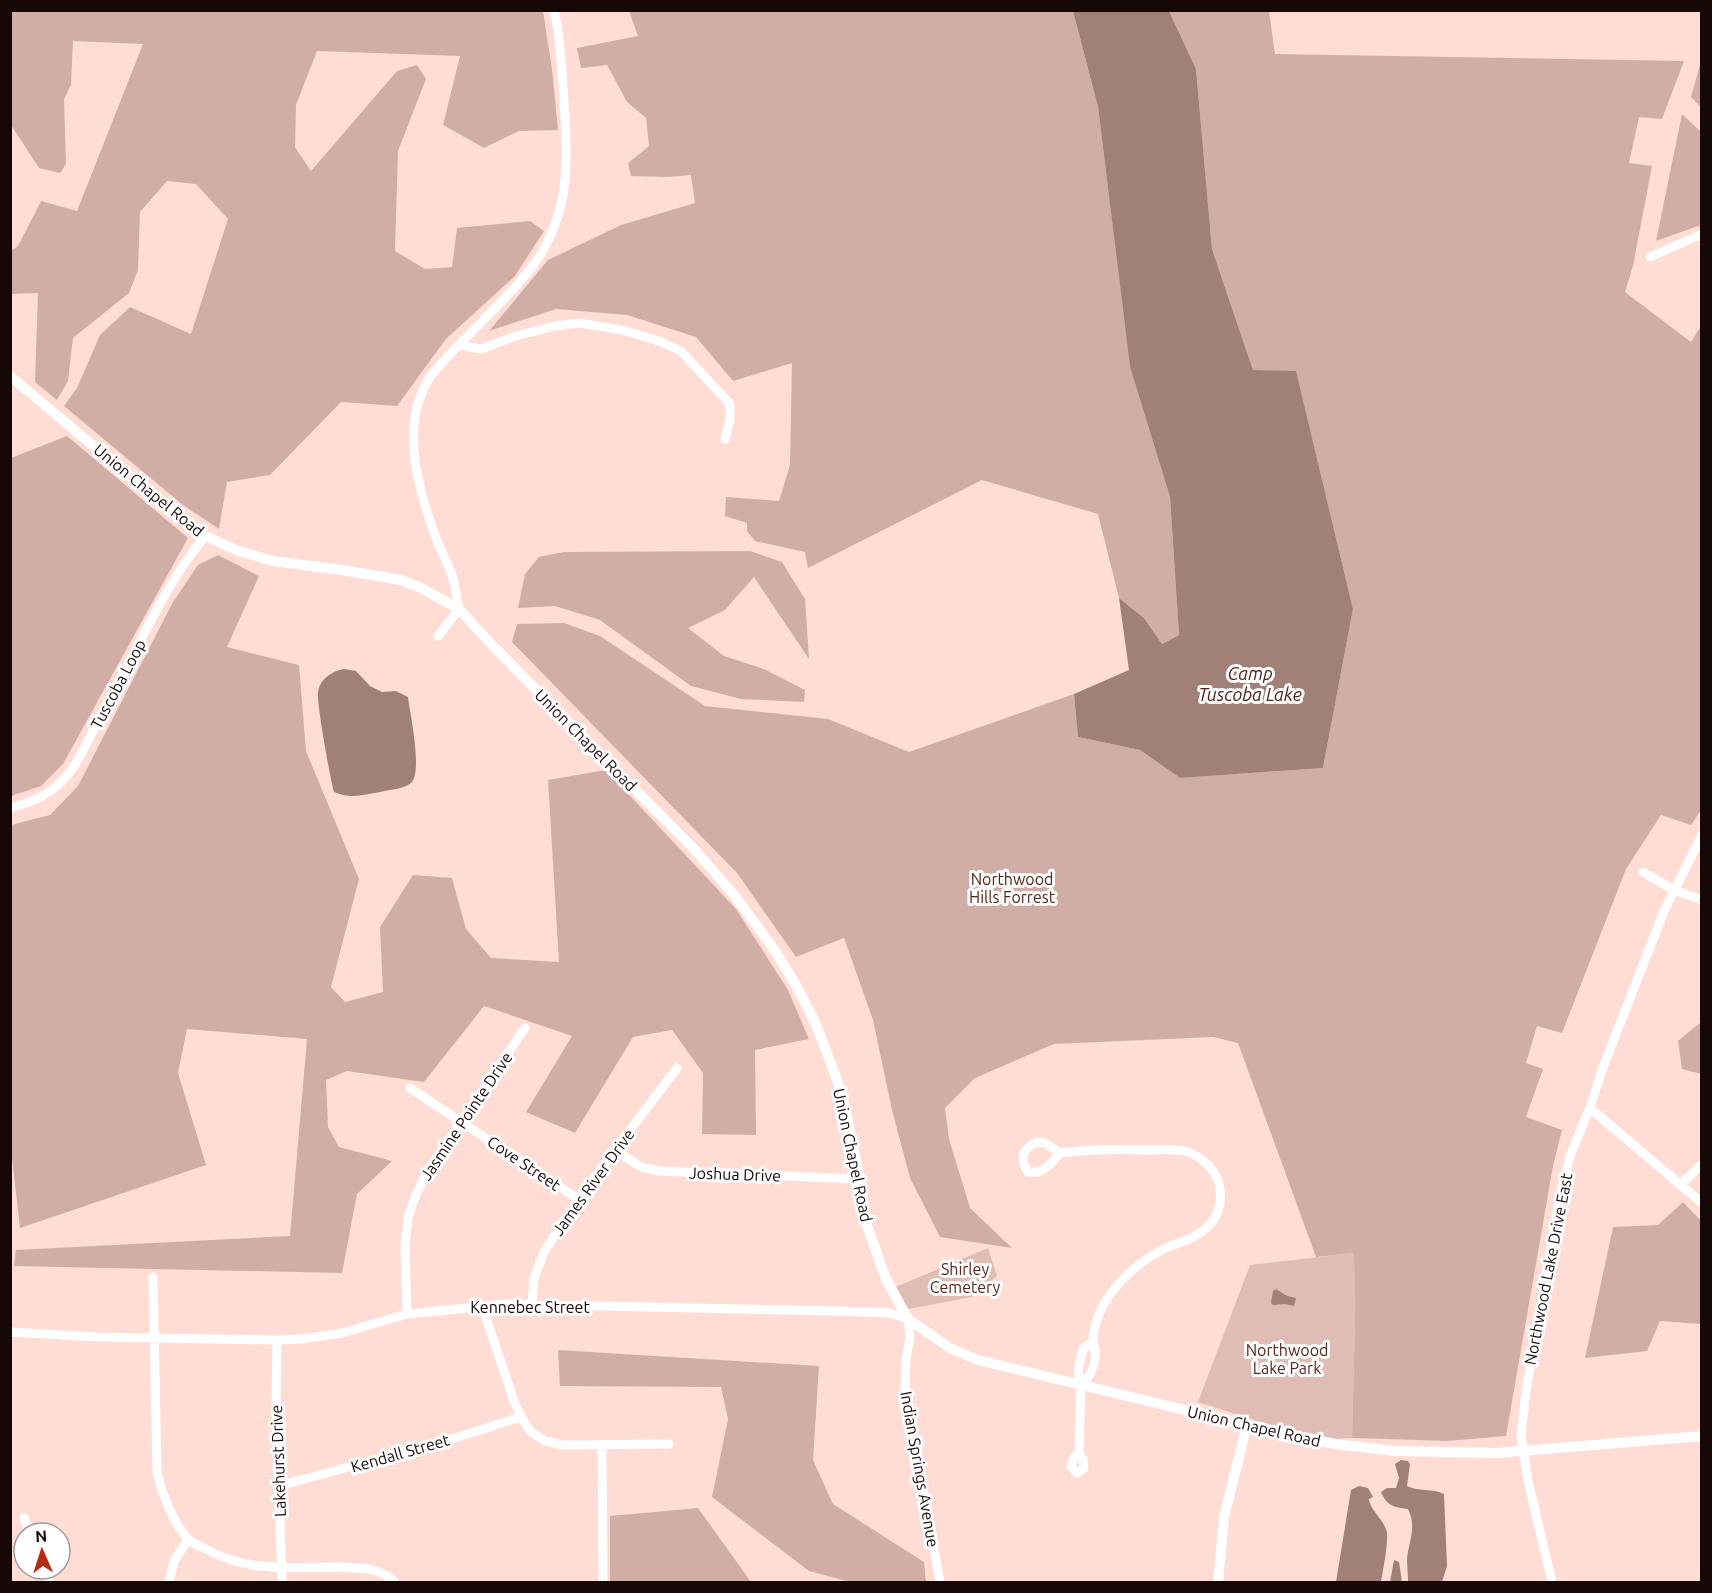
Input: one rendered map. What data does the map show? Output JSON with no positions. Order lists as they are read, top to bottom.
{
  "streets": {
    "street": [
      "Union Chapel Road",
      "Tuscoba Loop",
      "Jasmine Pointe Drive",
      "Cove Street",
      "Joshua Drive",
      "James River Drive",
      "Northwood Lake Drive East",
      "Kennebec Street",
      "Kendall Street",
      "Lakehurst Drive",
      "Indian Springs Avenue"
    ]
  },
  "crossings": [
    ["Union Chapel Road", "Tuscoba Loop"],
    ["Union Chapel Road", "Joshua Drive"],
    ["Union Chapel Road", "Northwood Lake Drive East"],
    ["Union Chapel Road", "Kennebec Street"],
    ["Union Chapel Road", "Indian Springs Avenue"],
    ["Jasmine Pointe Drive", "Cove Street"],
    ["Jasmine Pointe Drive", "Kennebec Street"],
    ["Cove Street", "James River Drive"],
    ["Joshua Drive", "James River Drive"],
    ["James River Drive", "Kennebec Street"],
    ["Kennebec Street", "Lakehurst Drive"],
    ["Kennebec Street", "Indian Springs Avenue"],
    ["Kendall Street", "Lakehurst Drive"]
  ],
  "water": ["Camp Tuscoba Lake"],
  "parks": ["Northwood Hills Forrest", "Shirley Cemetery", "Northwood Lake Park"],
  "north": "top"
}
